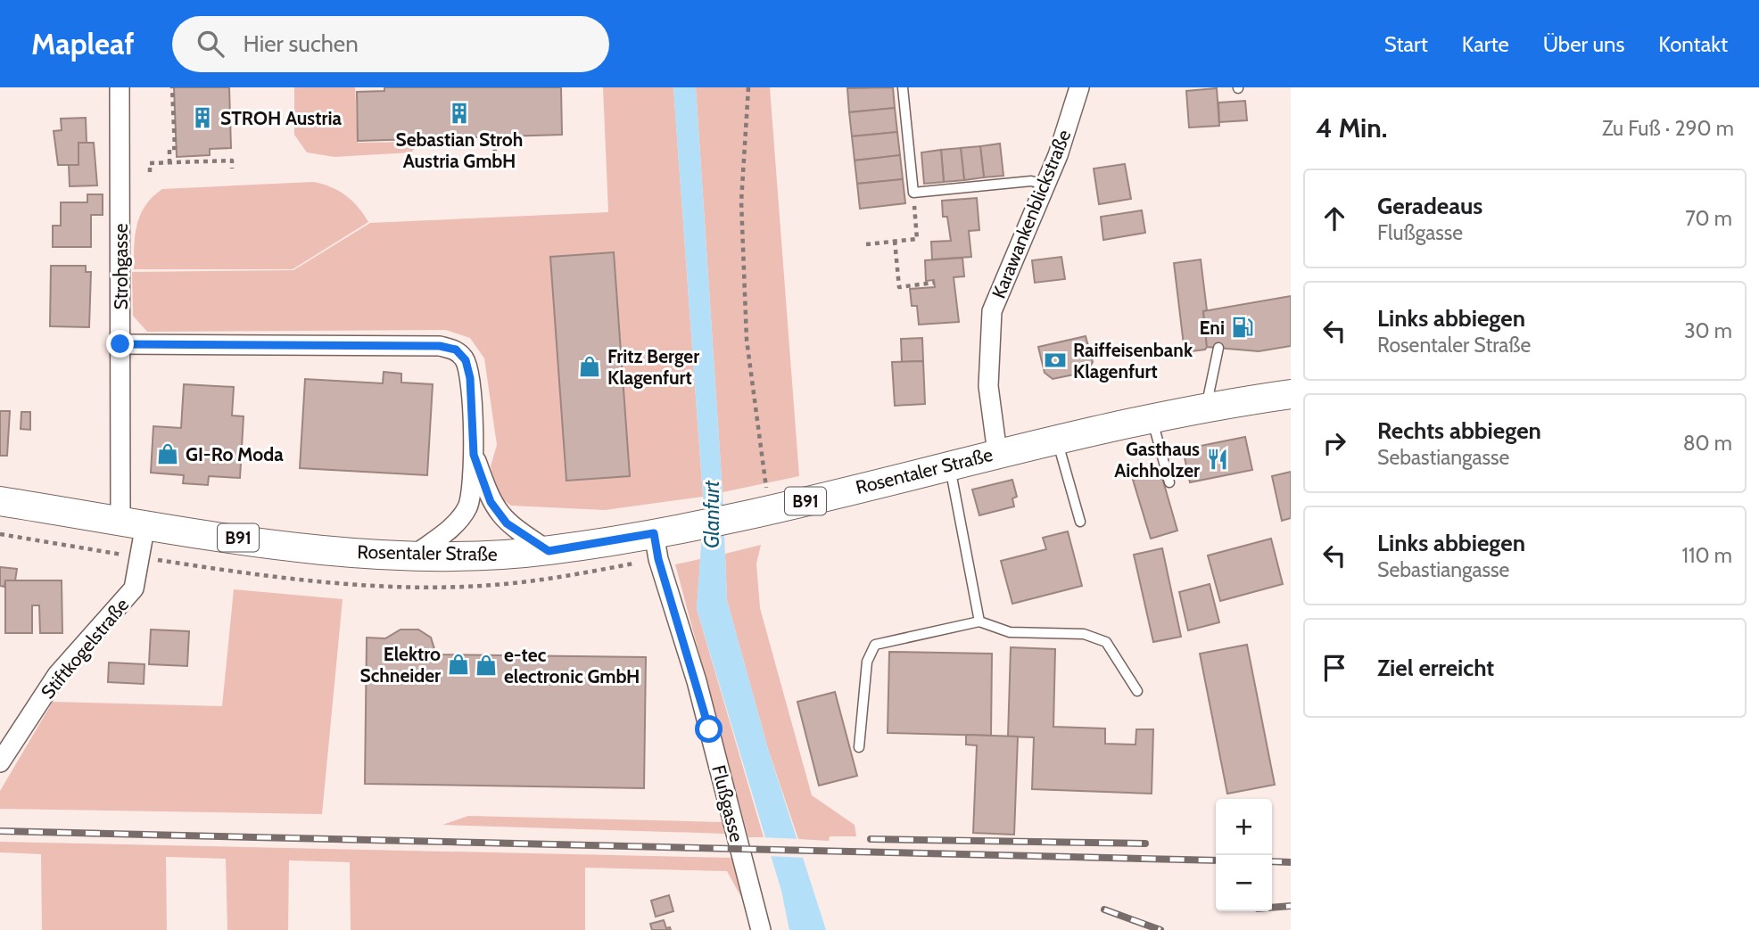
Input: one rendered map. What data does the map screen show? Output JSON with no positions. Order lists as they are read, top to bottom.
{
  "streets": {
    "main road": ["Rosentaler Straße", "B91"],
    "street": [
      "Karawankenblickstraße",
      "Strohgasse",
      "Stiftkogelstraße",
      "Flußgasse"
    ]
  },
  "crossings": [
    ["Karawankenblickstraße", "Rosentaler Straße"],
    ["Strohgasse", "Rosentaler Straße"],
    ["Strohgasse", "Stiftkogelstraße"],
    ["Rosentaler Straße", "Stiftkogelstraße"],
    ["Rosentaler Straße", "Flußgasse"]
  ],
  "water": ["Glanfurt"],
  "places": {
    "building": ["Sebastian Stroh Austria GmbH", "STROH Austria"],
    "fuel station": ["Eni"],
    "bank": ["Raiffeisenbank Klagenfurt"],
    "shop": [
      "Fritz Berger Klagenfurt",
      "GI-Ro Moda",
      "Elektro Schneider",
      "e-tec electronic GmbH"
    ],
    "restaurant": ["Gasthaus Aichholzer"]
  },
  "page": {
    "header": "Mapleaf",
    "search": "Hier suchen",
    "nav": [
      "Start",
      "Karte",
      "Über uns",
      "Kontakt"
    ],
    "heading": ["4 Min.", "Zu Fuß · 290 m"],
    "list": [
      ["Geradeaus", "Flußgasse", "70 m"],
      ["Links abbiegen", "Rosentaler Straße", "30 m"],
      ["Rechts abbiegen", "Sebastiangasse", "80 m"],
      ["Links abbiegen", "Sebastiangasse", "110 m"],
      "Ziel erreicht"
    ],
    "map_buttons": ["+", "−"]
  }
}
